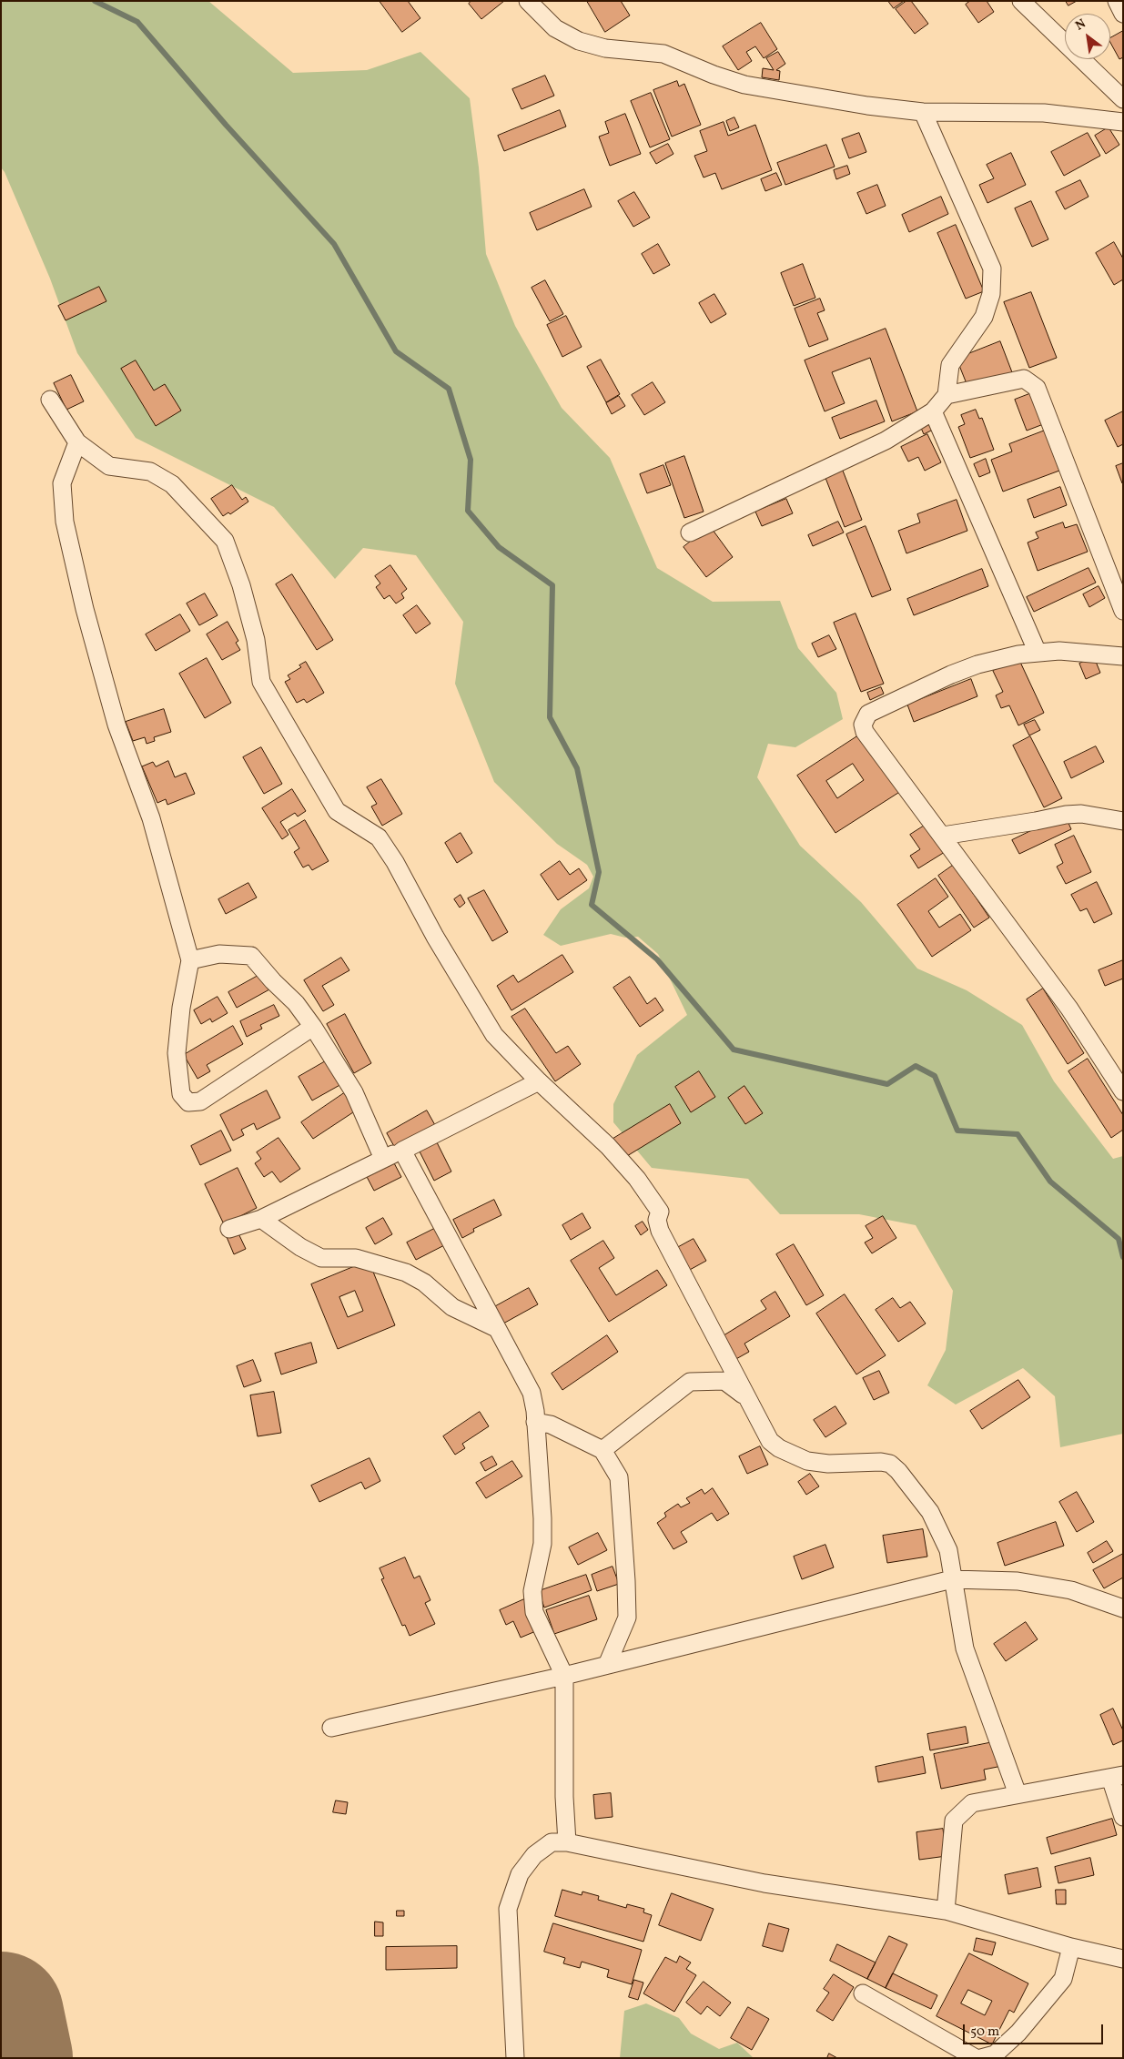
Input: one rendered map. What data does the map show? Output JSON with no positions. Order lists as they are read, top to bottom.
{
  "scale_bar": "50 m",
  "north": "top left"
}
